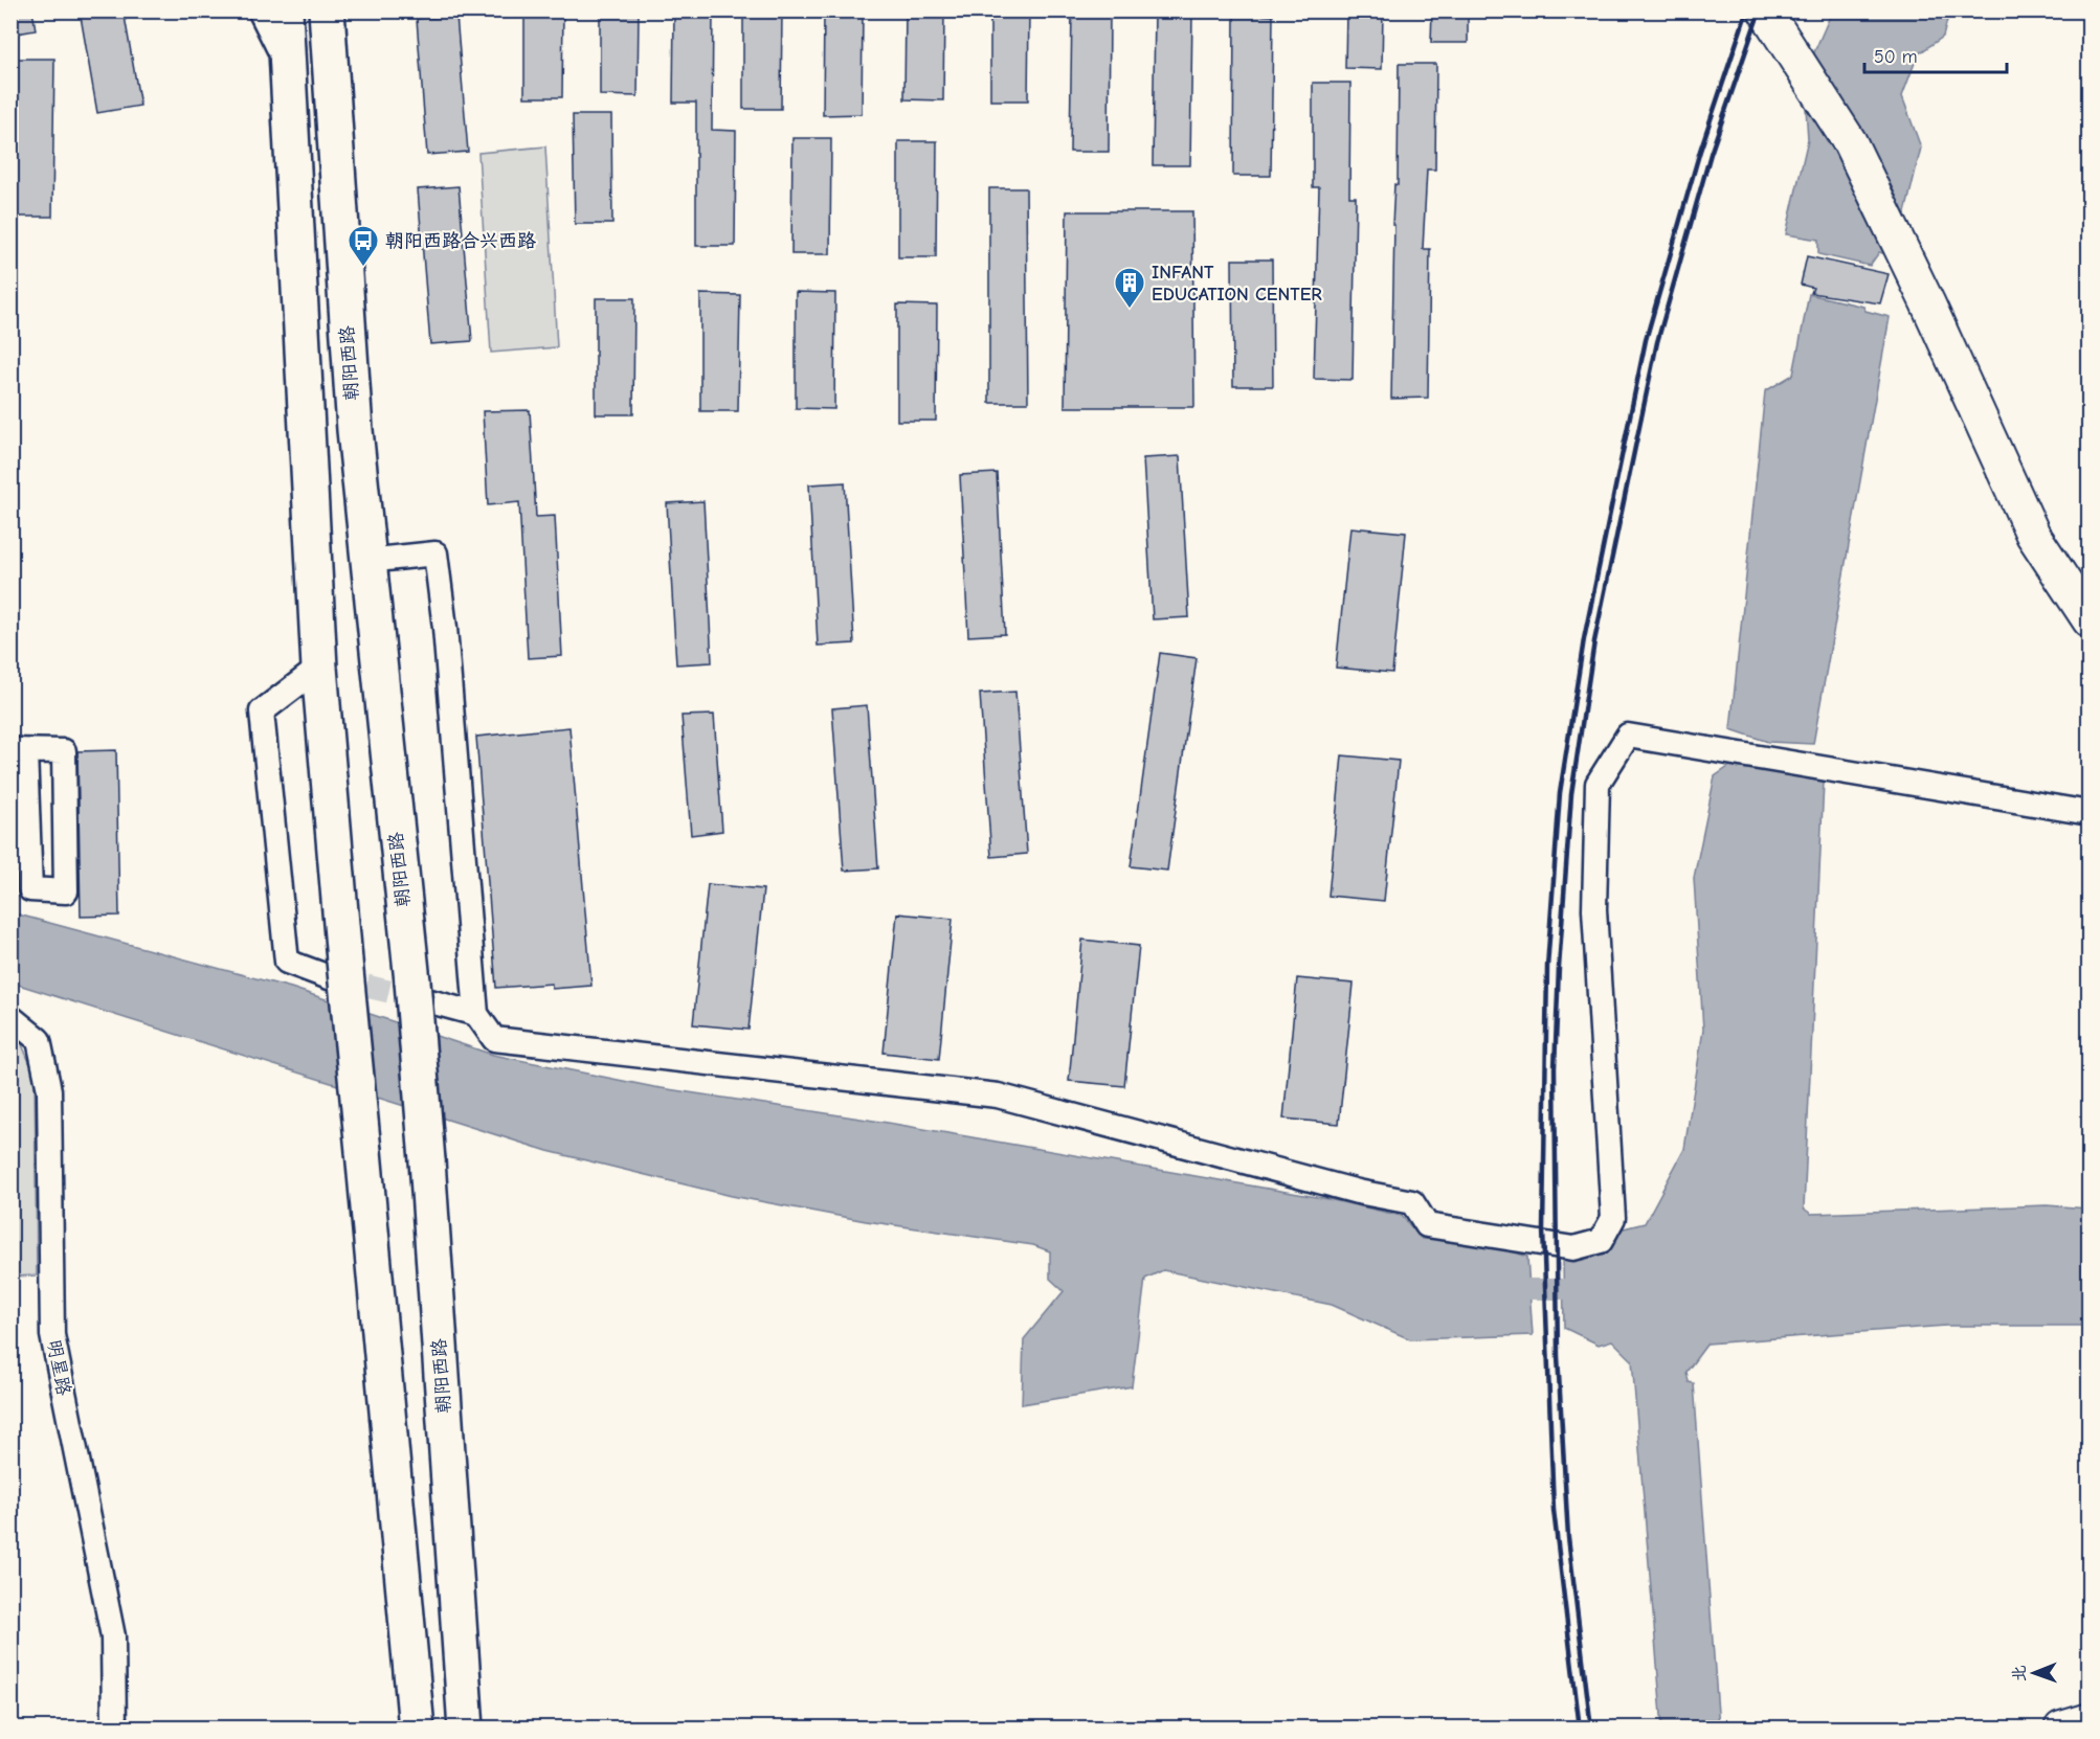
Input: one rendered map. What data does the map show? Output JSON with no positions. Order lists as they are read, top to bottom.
{
  "streets": {
    "main road": ["朝阳西路"],
    "street": ["明星路"]
  },
  "places": {
    "bus stop": ["朝阳西路合兴西路"],
    "building": ["INFANT EDUCATION CENTER"]
  },
  "scale_bar": "50 m",
  "north": "left"
}
